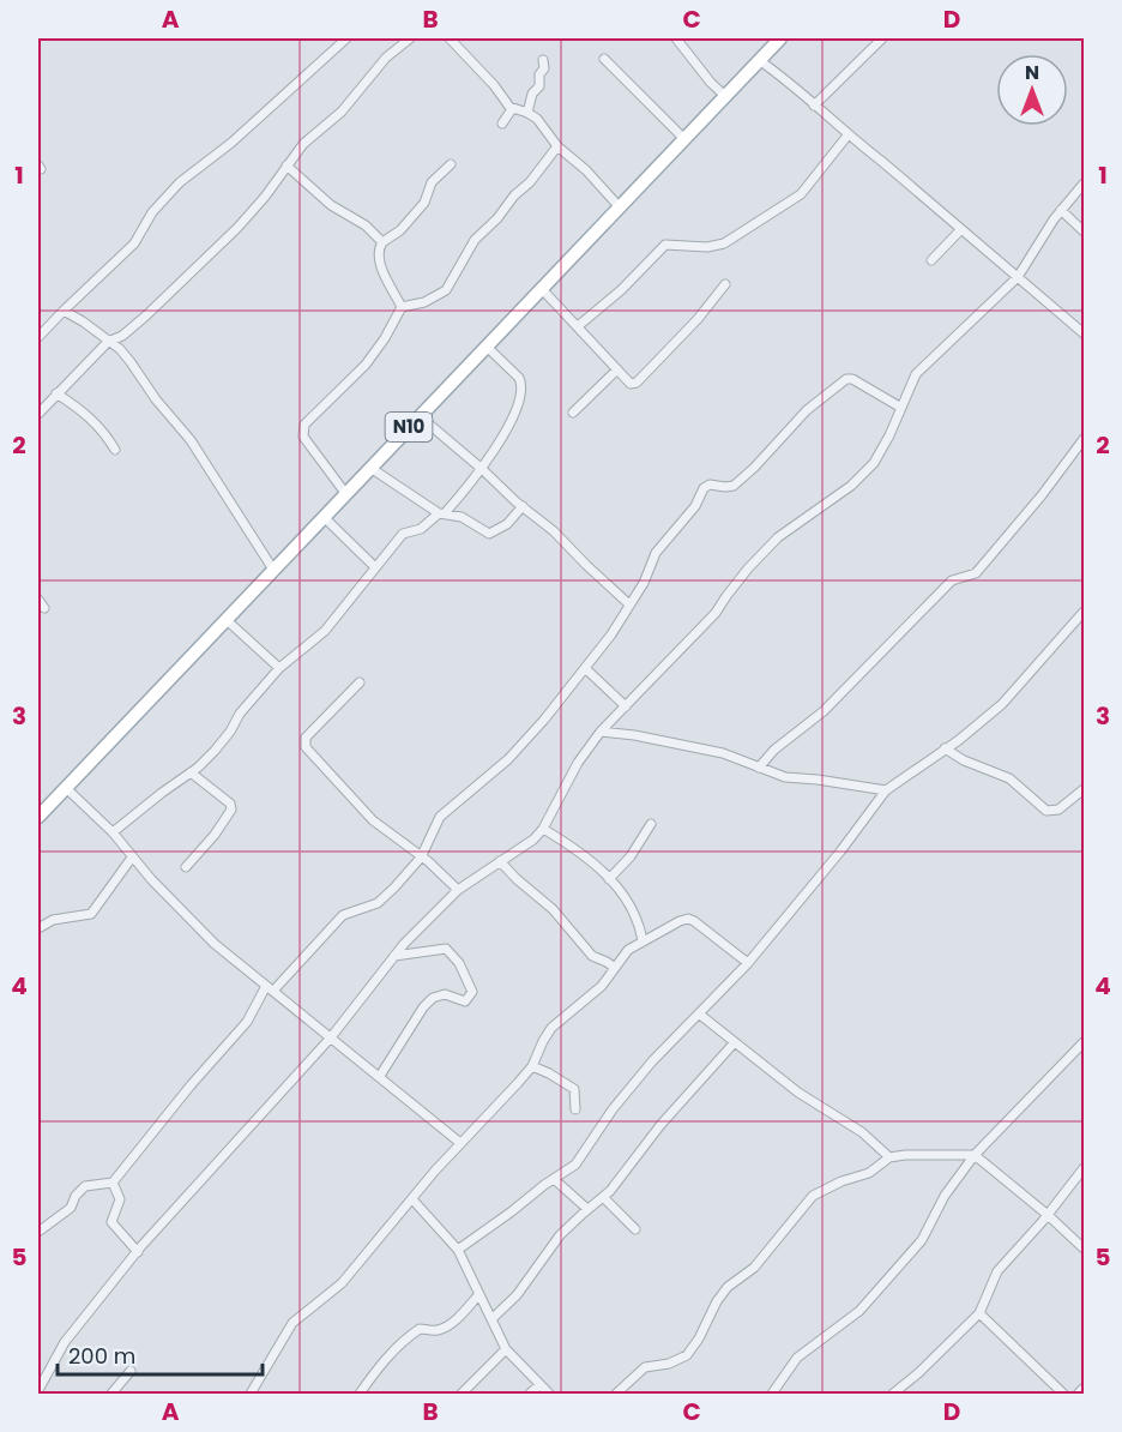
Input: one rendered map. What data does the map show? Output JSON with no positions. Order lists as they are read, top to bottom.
{
  "streets": {
    "main road": ["N10"]
  },
  "scale_bar": "200 m",
  "north": "top",
  "grid": {
    "columns": [
      "A",
      "B",
      "C",
      "D"
    ],
    "rows": [
      "1",
      "2",
      "3",
      "4",
      "5"
    ]
  }
}
